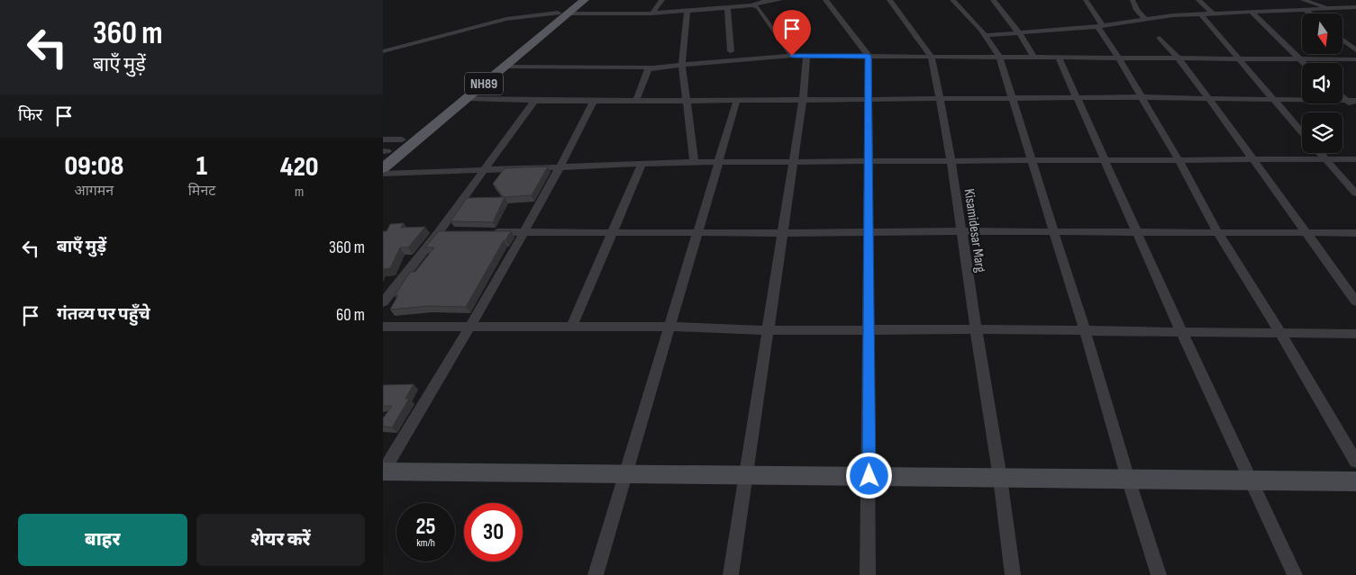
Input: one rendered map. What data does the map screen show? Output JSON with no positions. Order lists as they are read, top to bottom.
{
  "streets": {
    "main road": ["NH89"],
    "street": ["Kisamidesar Marg"]
  },
  "north": "bottom",
  "page": {
    "turn": ["360 m", "बाएँ मुड़ें"],
    "then": "फिर",
    "eta": [
      "09:08",
      "आगमन",
      "1",
      "मिनट",
      "420",
      "m"
    ],
    "list": [
      {
        "name": "बाएँ मुड़ें",
        "value": "360 m"
      },
      {
        "name": "गंतव्य पर पहुँचे",
        "value": "60 m"
      }
    ],
    "speed": "25 km/h",
    "limit": "30",
    "buttons": ["बाहर", "शेयर करें"]
  }
}
